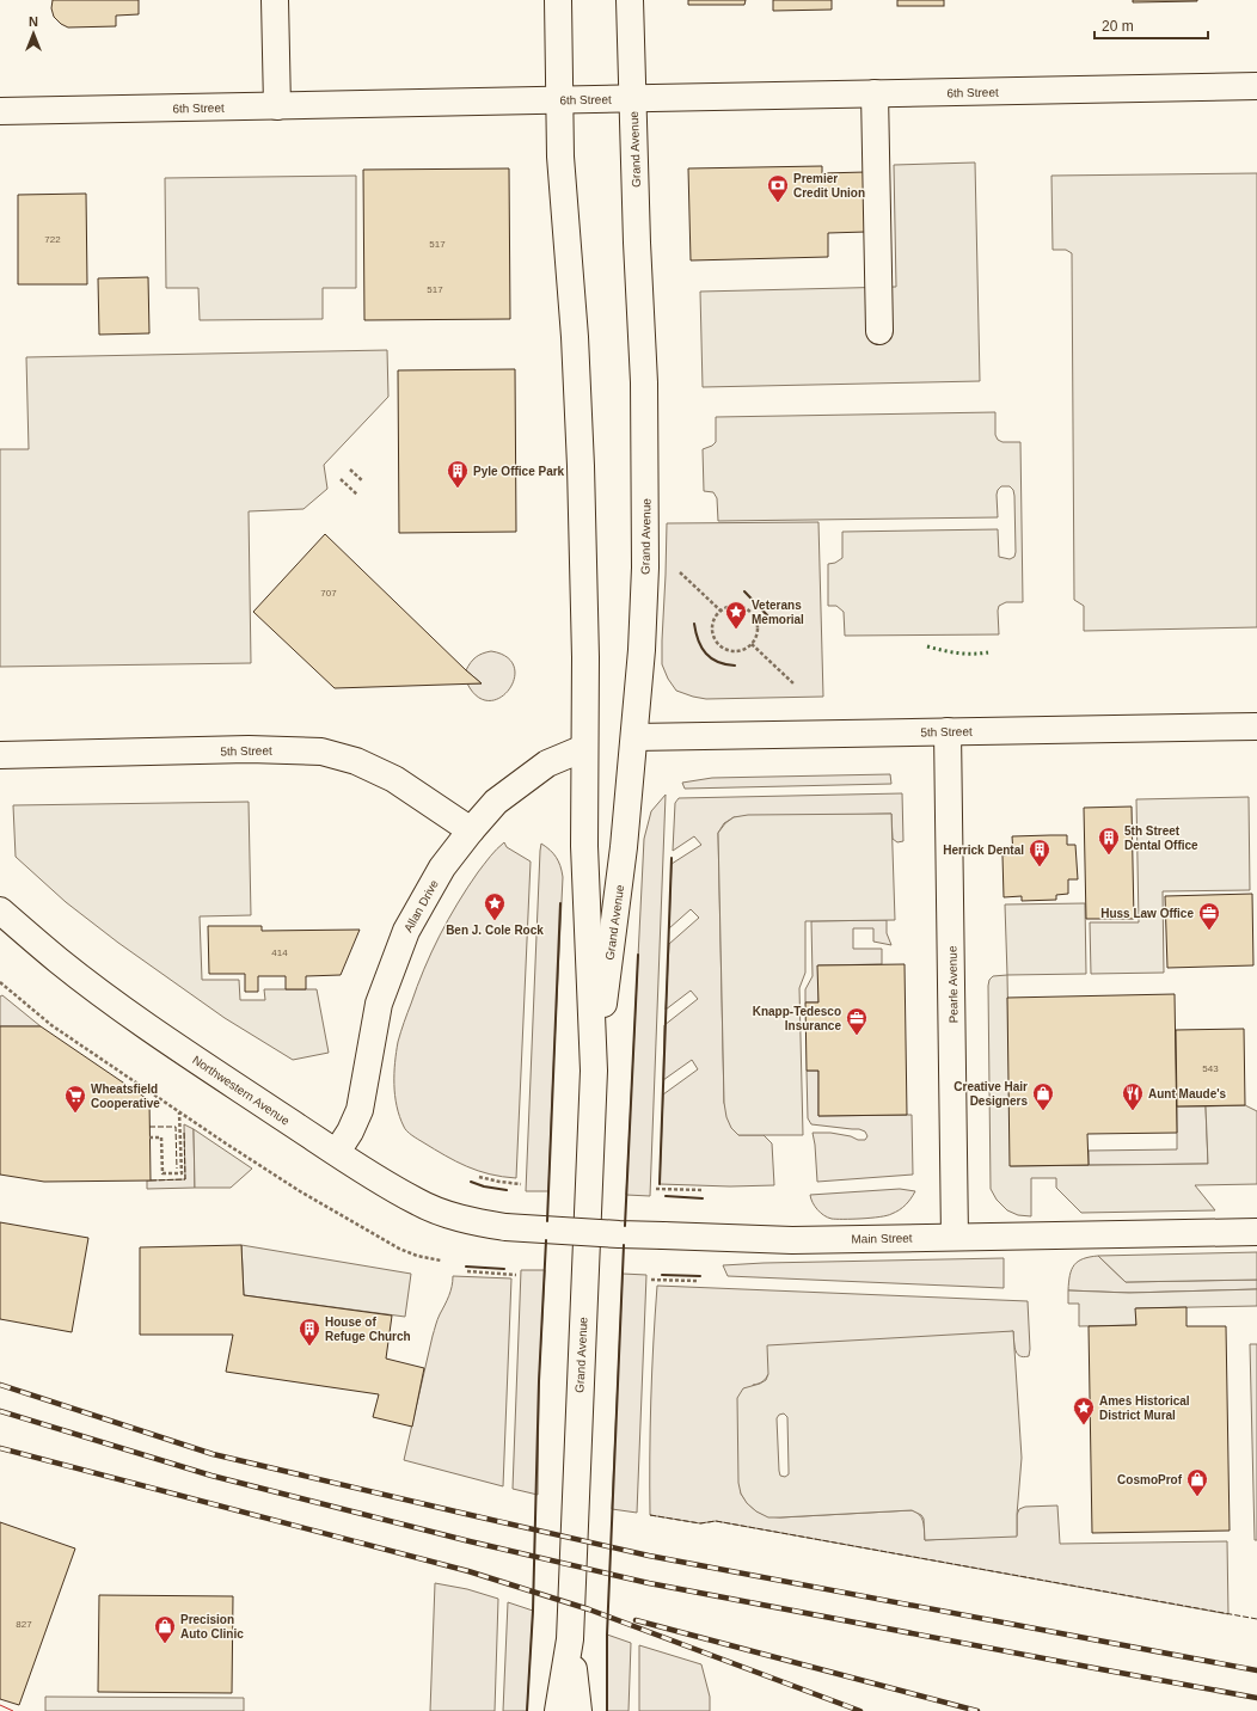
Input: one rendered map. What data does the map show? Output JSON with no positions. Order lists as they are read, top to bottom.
{
  "streets": {
    "main road": [
      "6th Street",
      "Grand Avenue",
      "5th Street",
      "Allan Drive",
      "Pearle Avenue",
      "Northwestern Avenue",
      "Main Street"
    ]
  },
  "crossings": [
    ["6th Street", "Grand Avenue"],
    ["Grand Avenue", "5th Street"],
    ["Grand Avenue", "Allan Drive"],
    ["5th Street", "Allan Drive"],
    ["5th Street", "Pearle Avenue"],
    ["Allan Drive", "Northwestern Avenue"],
    ["Pearle Avenue", "Main Street"],
    ["Northwestern Avenue", "Main Street"]
  ],
  "places": {
    "bank": ["Premier Credit Union"],
    "building": [
      "Pyle Office Park",
      "5th Street Dental Office",
      "Herrick Dental",
      "House of Refuge Church"
    ],
    "place": ["Veterans Memorial", "Ben J. Cole Rock", "Ames Historical District Mural"],
    "office": ["Huss Law Office", "Knapp-Tedesco Insurance"],
    "shop": ["Creative Hair Designers", "CosmoProf", "Precision Auto Clinic"],
    "restaurant": ["Aunt Maude's"],
    "supermarket": ["Wheatsfield Cooperative"]
  },
  "house_numbers": [
    "722",
    "517",
    "517",
    "707",
    "414",
    "543",
    "827"
  ],
  "scale_bar": "20 m",
  "north": "top"
}
